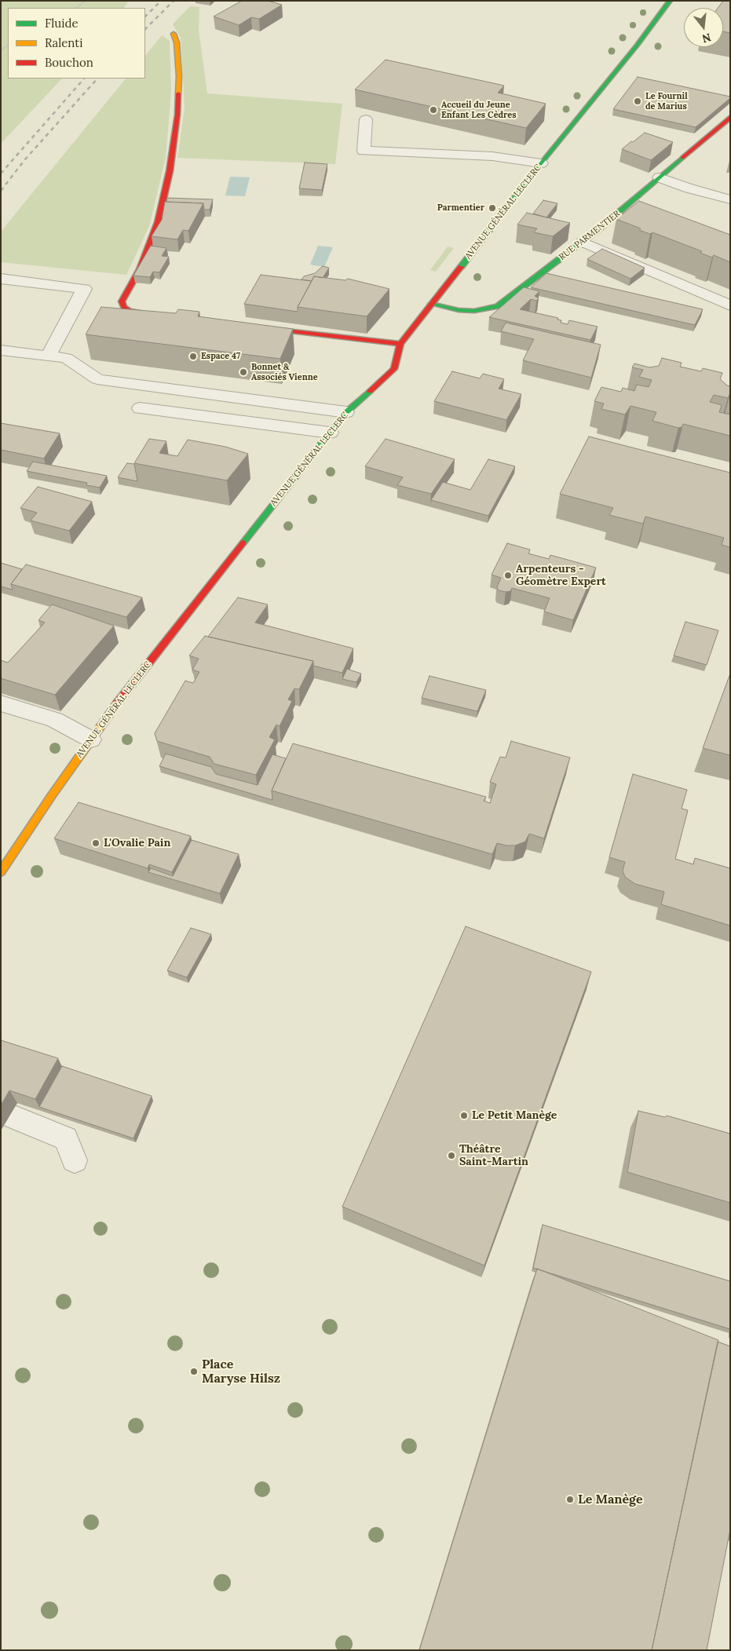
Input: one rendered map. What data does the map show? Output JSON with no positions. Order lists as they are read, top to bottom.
{
  "streets": {
    "main road": ["AVENUE GÉNÉRAL LECLERC", "RUE PARMENTIER"]
  },
  "crossings": [
    ["AVENUE GÉNÉRAL LECLERC", "RUE PARMENTIER"]
  ],
  "places": [
    "Le Fournil de Marius",
    "Accueil du Jeune Enfant Les Cèdres",
    "Parmentier",
    "Espace 47",
    "Bonnet & Associés Vienne",
    "Arpenteurs - Géomètre Expert",
    "L'Ovalie Pain",
    "Le Petit Manège",
    "Théâtre Saint-Martin",
    "Place Maryse Hilsz",
    "Le Manège"
  ],
  "legend": ["Fluide", "Ralenti", "Bouchon"],
  "north": "bottom"
}
